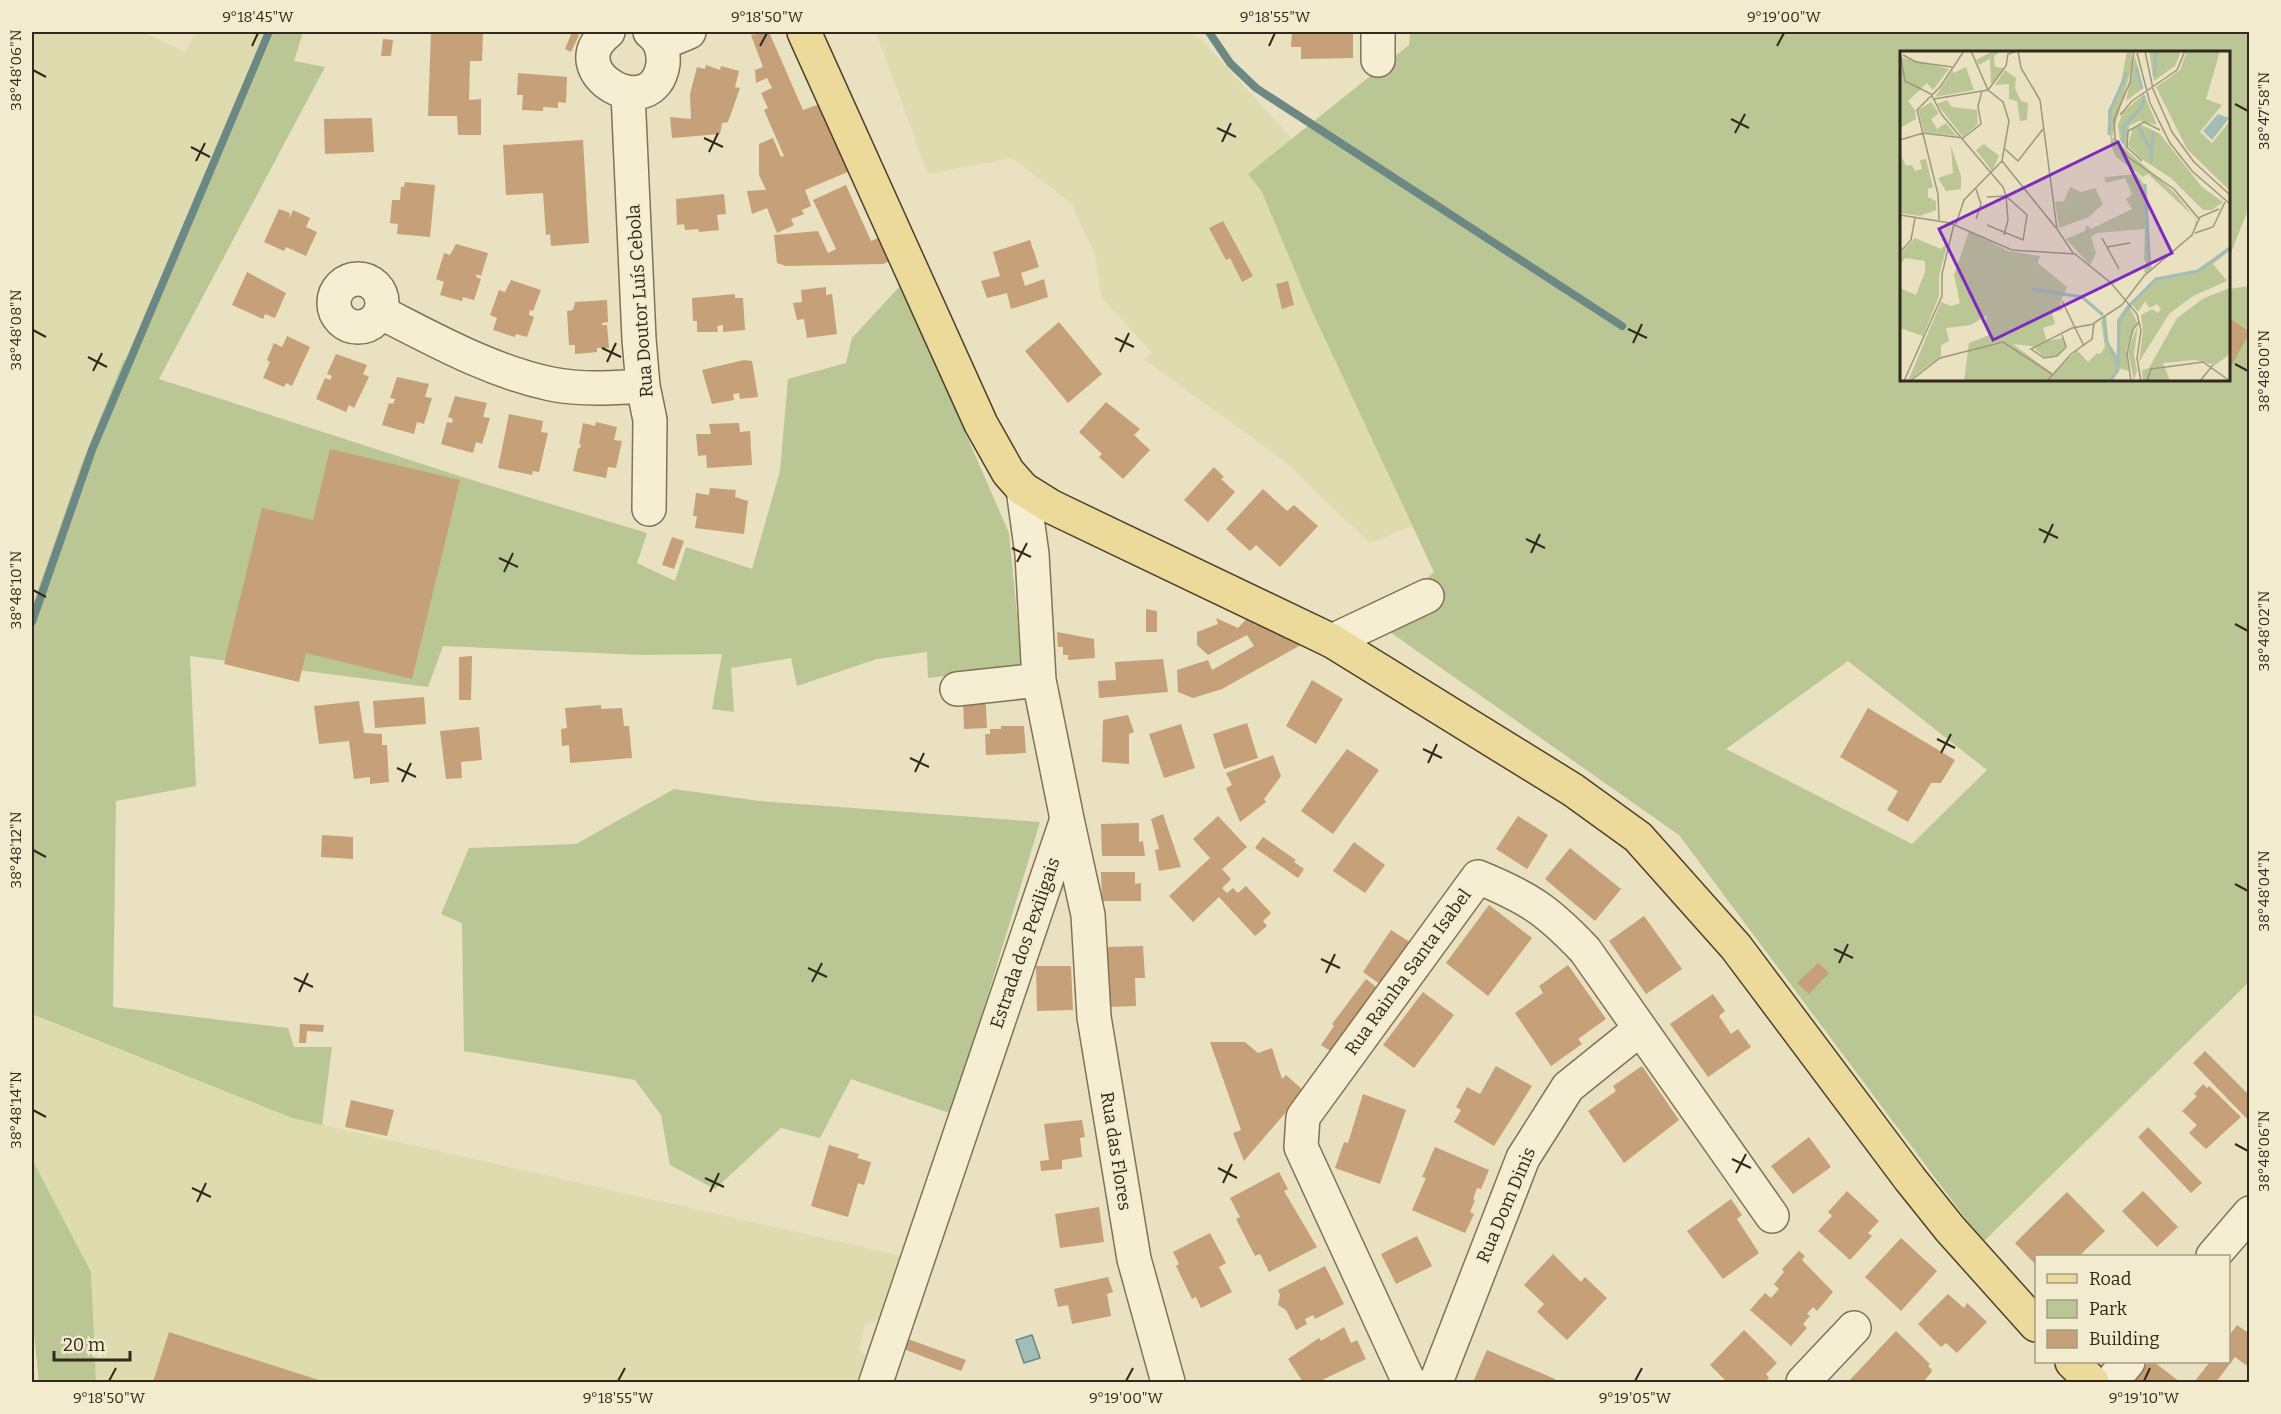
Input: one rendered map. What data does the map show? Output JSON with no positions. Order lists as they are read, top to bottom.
{
  "streets": {
    "street": [
      "Rua Doutor Luís Cebola",
      "Estrada dos Pexiligais",
      "Rua Rainha Santa Isabel",
      "Rua das Flores",
      "Rua Dom Dinis"
    ]
  },
  "crossings": [
    ["Estrada dos Pexiligais", "Rua das Flores"],
    ["Rua Rainha Santa Isabel", "Rua Dom Dinis"]
  ],
  "legend": ["Road", "Park", "Building"],
  "scale_bar": "20 m",
  "coordinates": [
    "9°18'45\"W",
    "9°18'50\"W",
    "9°18'55\"W",
    "9°19'00\"W",
    "38°48'06\"N",
    "38°47'58\"N",
    "38°48'08\"N",
    "38°48'00\"N",
    "38°48'10\"N",
    "38°48'02\"N",
    "38°48'12\"N",
    "38°48'04\"N",
    "38°48'14\"N",
    "9°19'05\"W",
    "9°19'10\"W"
  ]
}
